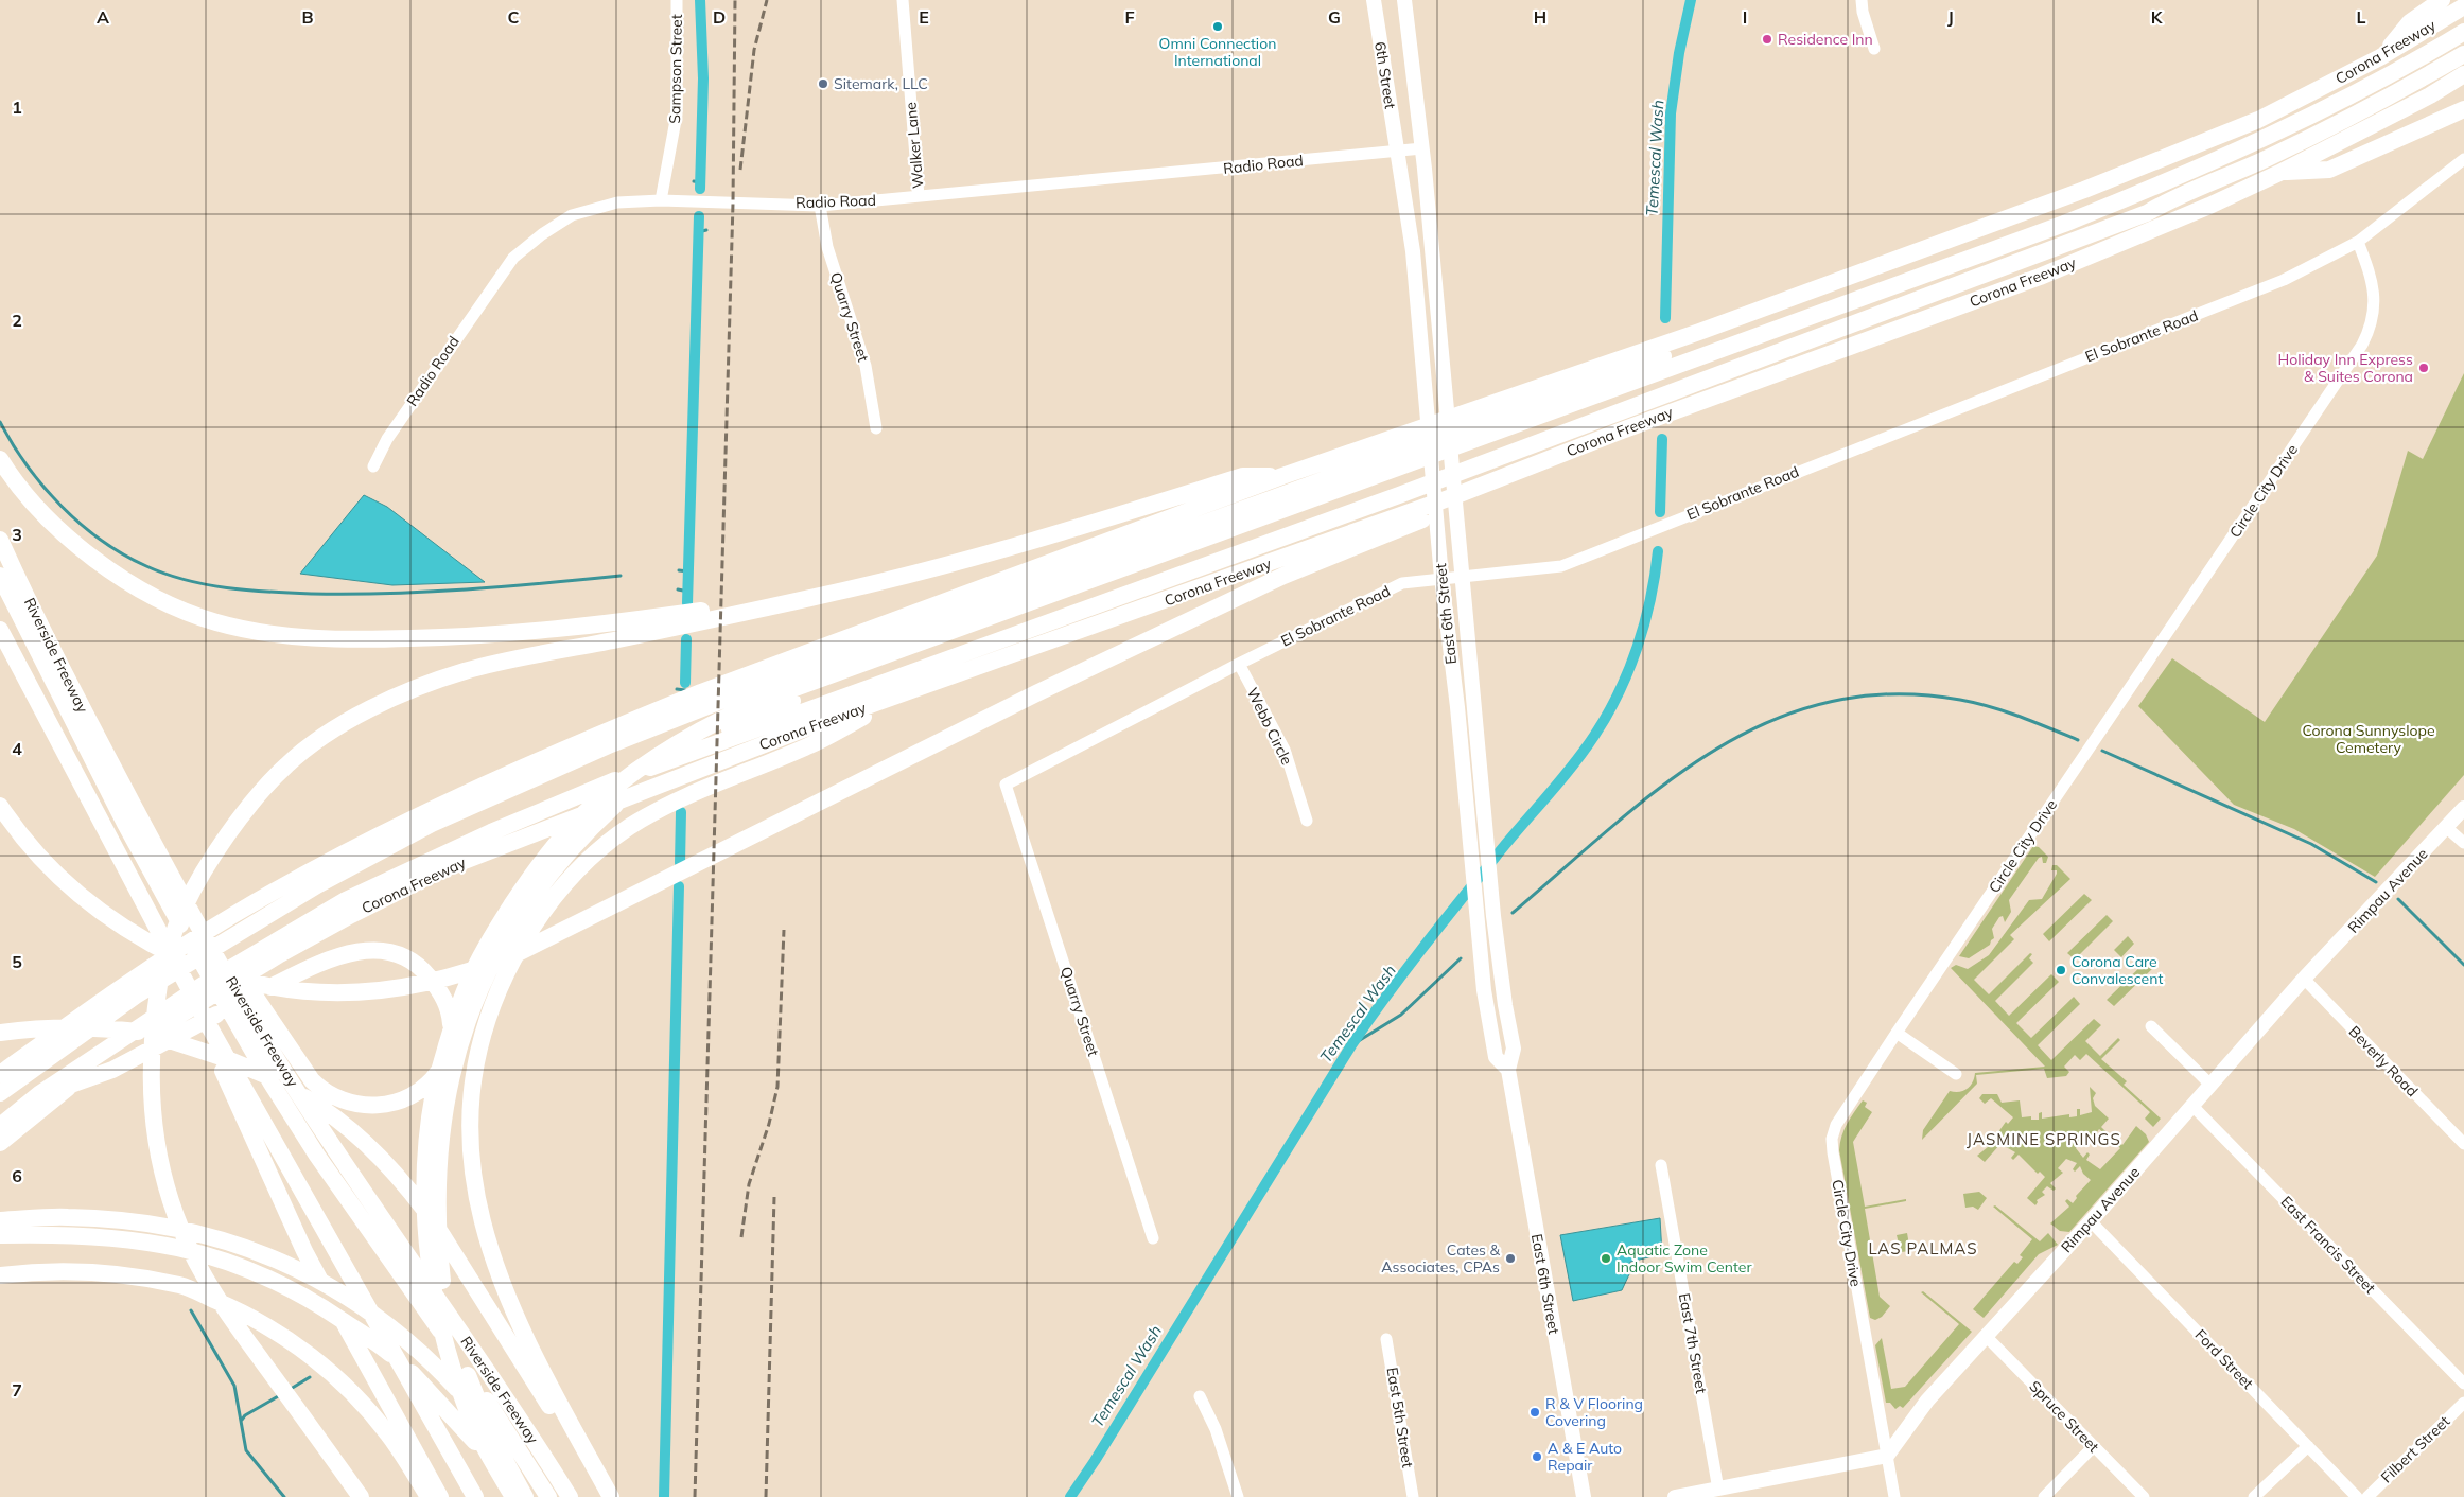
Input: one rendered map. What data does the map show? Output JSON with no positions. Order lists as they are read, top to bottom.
{
  "streets": {
    "highway": ["Corona Freeway", "Riverside Freeway"],
    "main road": ["6th Street", "East 6th Street", "Rimpau Avenue"],
    "street": [
      "Sampson Street",
      "Walker Lane",
      "Radio Road",
      "Quarry Street",
      "El Sobrante Road",
      "Circle City Drive",
      "Webb Circle",
      "Beverly Road",
      "East Francis Street",
      "East 7th Street",
      "Ford Street",
      "Spruce Street",
      "East 5th Street",
      "Filbert Street"
    ]
  },
  "crossings": [
    ["Sampson Street", "Radio Road"],
    ["6th Street", "Radio Road"],
    ["6th Street", "East 6th Street"],
    ["Walker Lane", "Radio Road"],
    ["Radio Road", "Quarry Street"],
    ["Radio Road", "East 6th Street"],
    ["Quarry Street", "El Sobrante Road"],
    ["El Sobrante Road", "Circle City Drive"],
    ["El Sobrante Road", "East 6th Street"],
    ["El Sobrante Road", "Webb Circle"],
    ["Circle City Drive", "Rimpau Avenue"],
    ["Rimpau Avenue", "Beverly Road"],
    ["Rimpau Avenue", "East Francis Street"],
    ["Rimpau Avenue", "Ford Street"],
    ["Rimpau Avenue", "Spruce Street"]
  ],
  "districts": ["JASMINE SPRINGS", "LAS PALMAS"],
  "water": ["Temescal Wash"],
  "parks": ["Corona Sunnyslope Cemetery"],
  "places": [
    "Omni Connection International",
    "Residence Inn",
    "Sitemark, LLC",
    "Holiday Inn Express & Suites Corona",
    "Corona Care Convalescent",
    "Cates & Associates, CPAs",
    "Aquatic Zone Indoor Swim Center",
    "R & V Flooring Covering",
    "A & E Auto Repair"
  ],
  "grid": {
    "columns": [
      "A",
      "B",
      "C",
      "D",
      "E",
      "F",
      "G",
      "H",
      "I",
      "J",
      "K",
      "L"
    ],
    "rows": [
      "1",
      "2",
      "3",
      "4",
      "5",
      "6",
      "7"
    ]
  }
}
